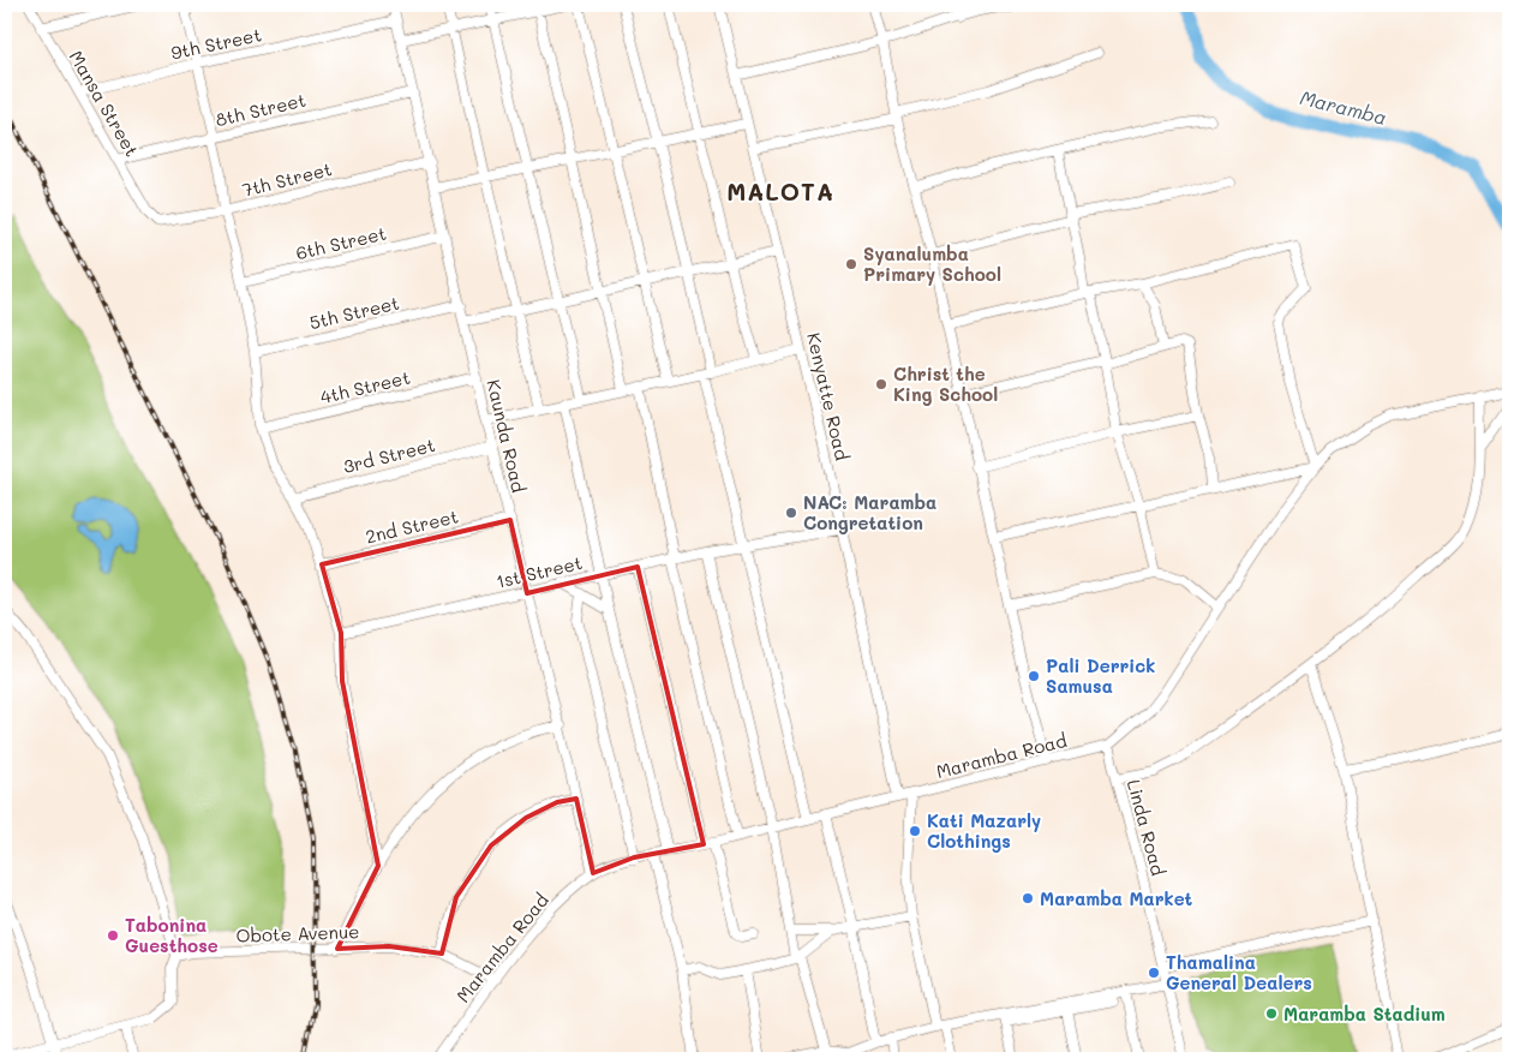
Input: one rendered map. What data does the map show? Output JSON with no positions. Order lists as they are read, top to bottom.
{
  "streets": {
    "street": [
      "9th Street",
      "Mansa Street",
      "8th Street",
      "7th Street",
      "6th Street",
      "5th Street",
      "4th Street",
      "Kenyatte Road",
      "Kaunda Road",
      "3rd Street",
      "2nd Street",
      "1st Street",
      "Maramba Road",
      "Linda Road",
      "Obote Avenue"
    ]
  },
  "crossings": [
    ["9th Street", "Mansa Street"],
    ["9th Street", "Kaunda Road"],
    ["Mansa Street", "8th Street"],
    ["Mansa Street", "7th Street"],
    ["8th Street", "Kaunda Road"],
    ["7th Street", "Kaunda Road"],
    ["6th Street", "Kaunda Road"],
    ["5th Street", "Kaunda Road"],
    ["4th Street", "Kaunda Road"],
    ["Kenyatte Road", "1st Street"],
    ["Kenyatte Road", "Maramba Road"],
    ["Kaunda Road", "3rd Street"],
    ["Kaunda Road", "2nd Street"],
    ["Kaunda Road", "1st Street"],
    ["Kaunda Road", "Maramba Road"],
    ["Maramba Road", "Linda Road"],
    ["Maramba Road", "Obote Avenue"]
  ],
  "districts": ["MALOTA"],
  "water": ["Maramba"],
  "places": [
    "Syanalumba Primary School",
    "Christ the King School",
    "NAC: Maramba Congretation",
    "Pali Derrick Samusa",
    "Kati Mazarly Clothings",
    "Maramba Market",
    "Tabonina Guesthose",
    "Thamalina General Dealers",
    "Maramba Stadium"
  ]
}
